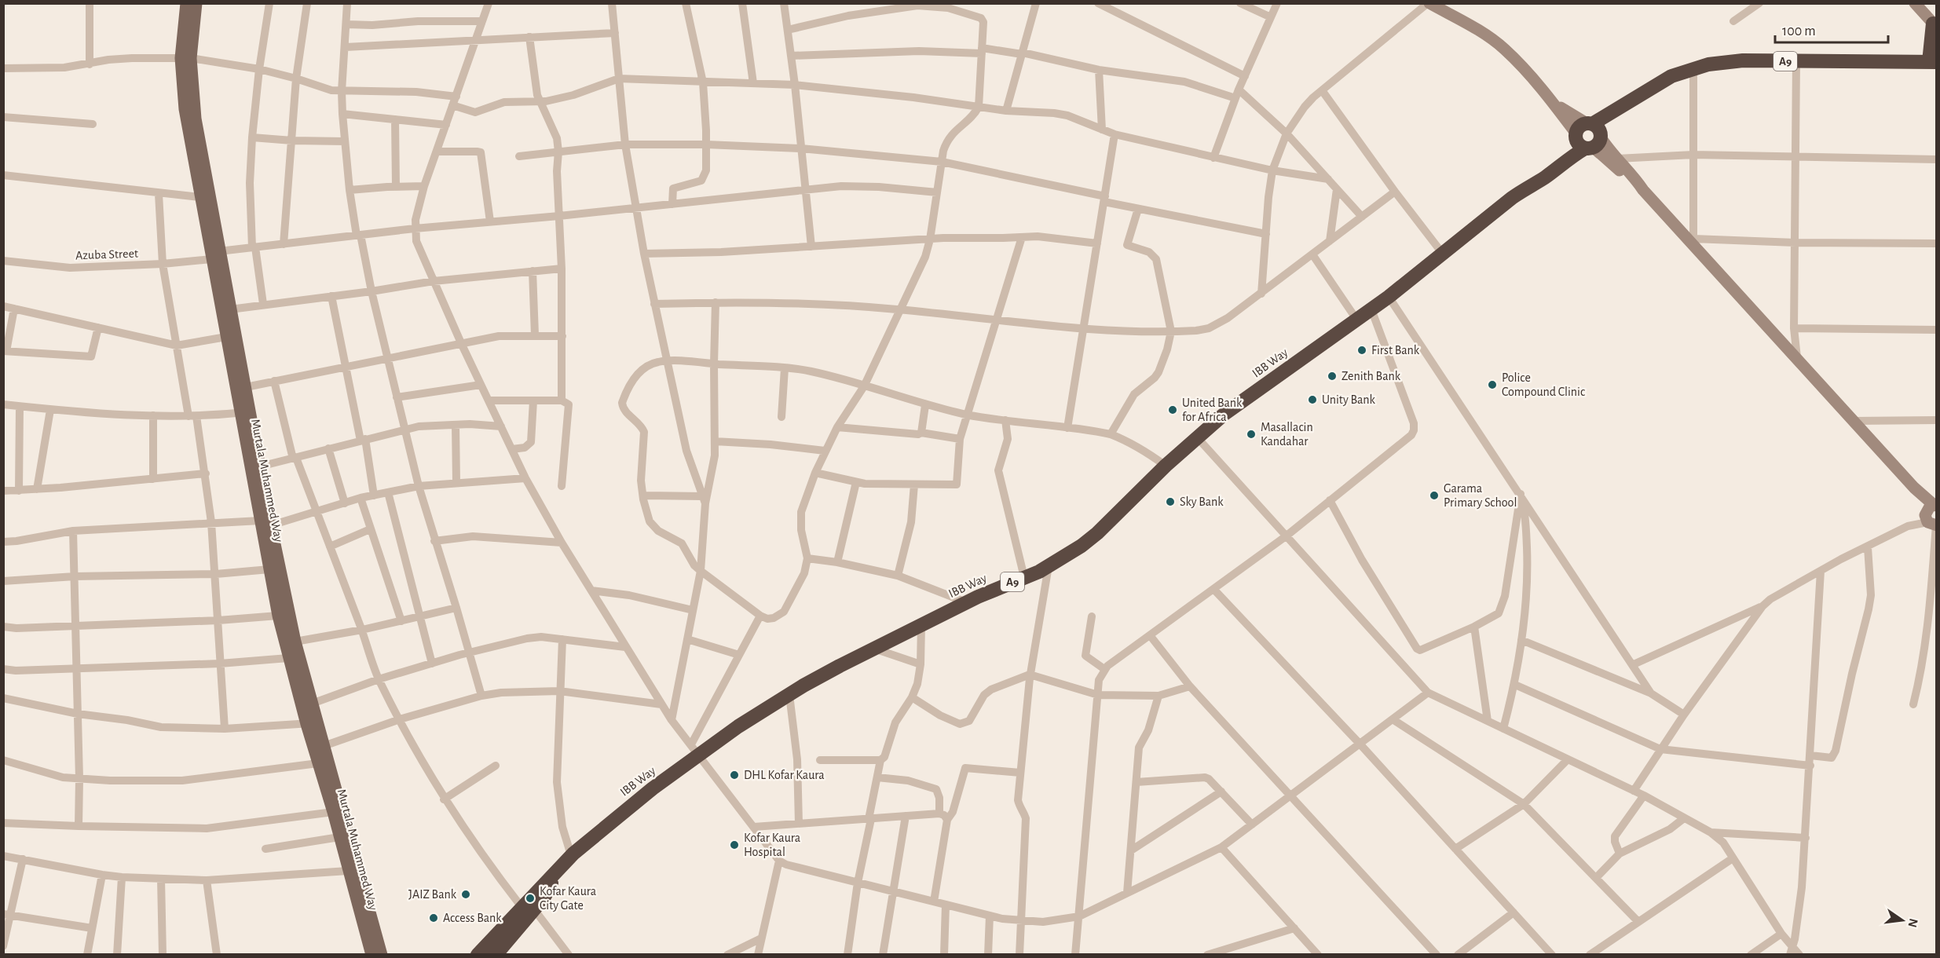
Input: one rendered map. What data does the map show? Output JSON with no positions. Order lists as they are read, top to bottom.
{
  "streets": {
    "highway": ["A9", "IBB Way"],
    "main road": ["Murtala Muhammed Way"],
    "street": ["Azuba Street"]
  },
  "crossings": [
    ["A9", "IBB Way"],
    ["Azuba Street", "Murtala Muhammed Way"]
  ],
  "places": [
    "First Bank",
    "Zenith Bank",
    "Police Compound Clinic",
    "Unity Bank",
    "United Bank for Africa",
    "Masallacin Kandahar",
    "Garama Primary School",
    "Sky Bank",
    "DHL Kofar Kaura",
    "Kofar Kaura Hospital",
    "JAIZ Bank",
    "Kofar Kaura City Gate",
    "Access Bank"
  ],
  "scale_bar": "100 m",
  "north": "right"
}
